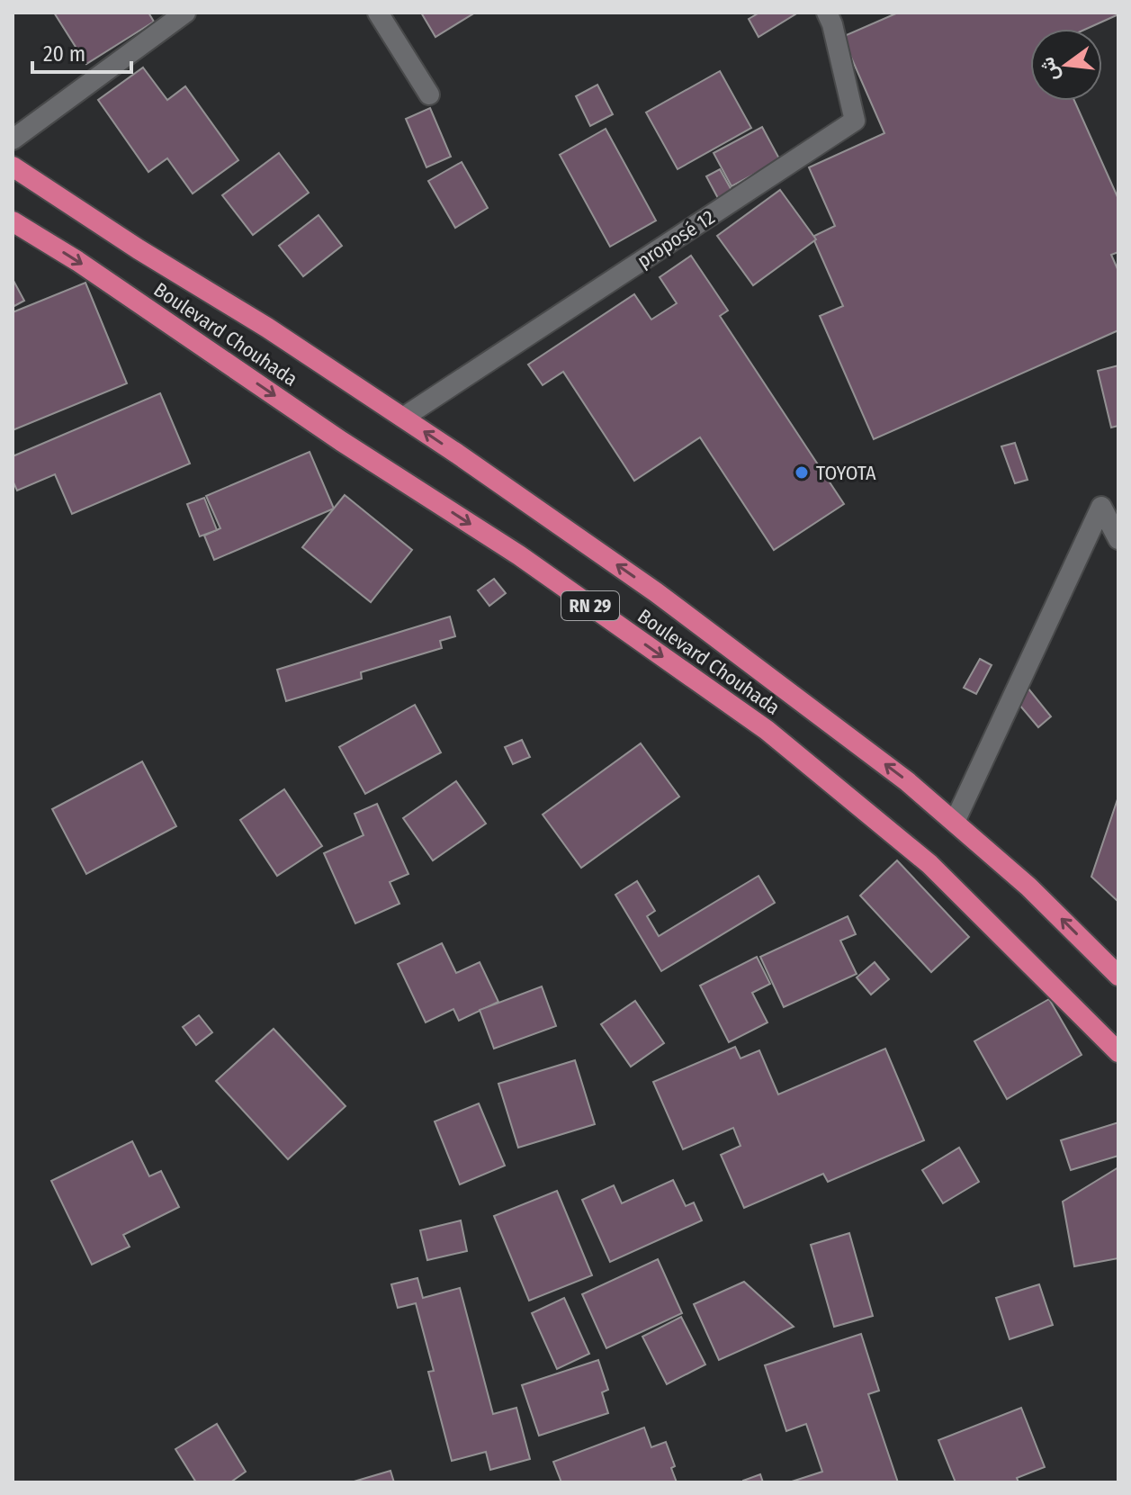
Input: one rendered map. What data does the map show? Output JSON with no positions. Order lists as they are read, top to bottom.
{
  "streets": {
    "highway": ["Boulevard Chouhada", "RN 29"],
    "street": ["proposé 12"]
  },
  "crossings": [
    ["proposé 12", "RN 29"]
  ],
  "places": ["TOYOTA"],
  "scale_bar": "20 m",
  "north": "left"
}
